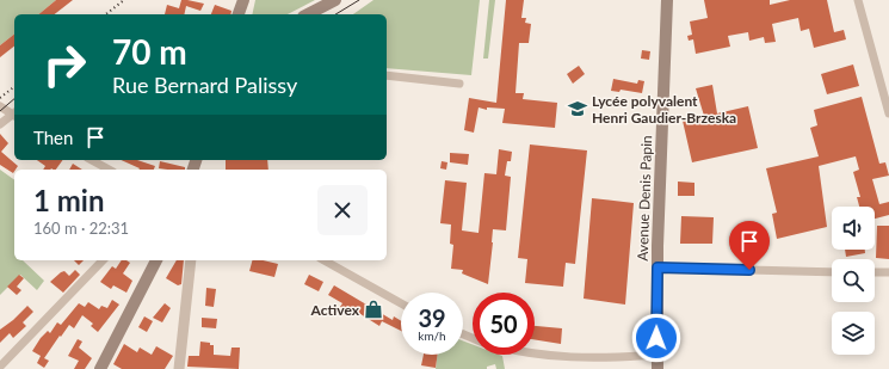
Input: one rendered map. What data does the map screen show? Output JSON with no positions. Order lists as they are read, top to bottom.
{
  "streets": {
    "main road": ["Avenue Denis Papin"]
  },
  "places": {
    "school or university": ["Lycée polyvalent Henri Gaudier-Brzeska"],
    "shop": ["Activex"]
  },
  "page": {
    "turn": ["70 m", "Rue Bernard Palissy"],
    "then": "Then",
    "heading": ["1 min", "160 m · 22:31"],
    "speed": "39 km/h",
    "limit": "50"
  }
}
